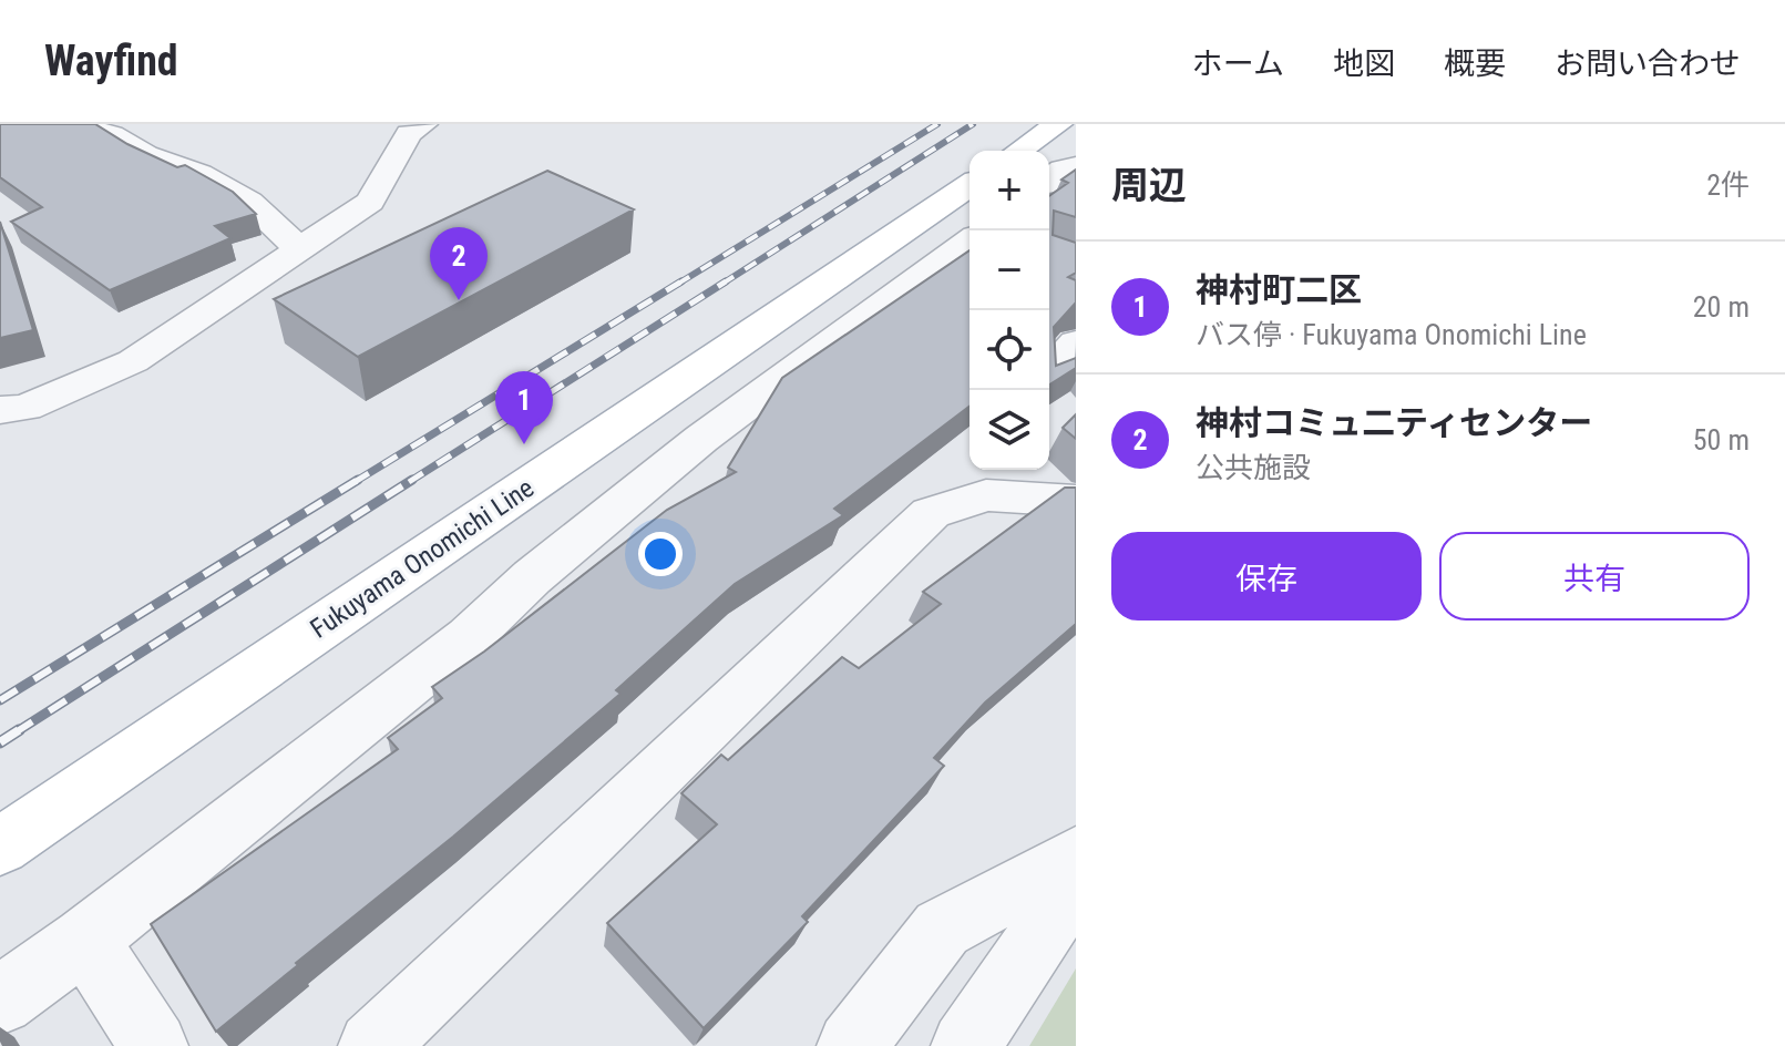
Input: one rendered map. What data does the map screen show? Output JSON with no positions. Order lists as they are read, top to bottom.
{
  "streets": {
    "main road": ["Fukuyama Onomichi Line"]
  },
  "page": {
    "header": "Wayfind",
    "nav": [
      "ホーム",
      "地図",
      "概要",
      "お問い合わせ"
    ],
    "heading": ["周辺", "2件"],
    "map_buttons": ["+", "−"],
    "pins": ["2", "1"],
    "list": [
      {
        "mark": "1",
        "name": "神村町二区",
        "note": "バス停 · Fukuyama Onomichi Line",
        "value": "20 m"
      },
      {
        "mark": "2",
        "name": "神村コミュ二ティセンター",
        "note": "公共施設",
        "value": "50 m"
      }
    ],
    "buttons": ["保存", "共有"]
  }
}
